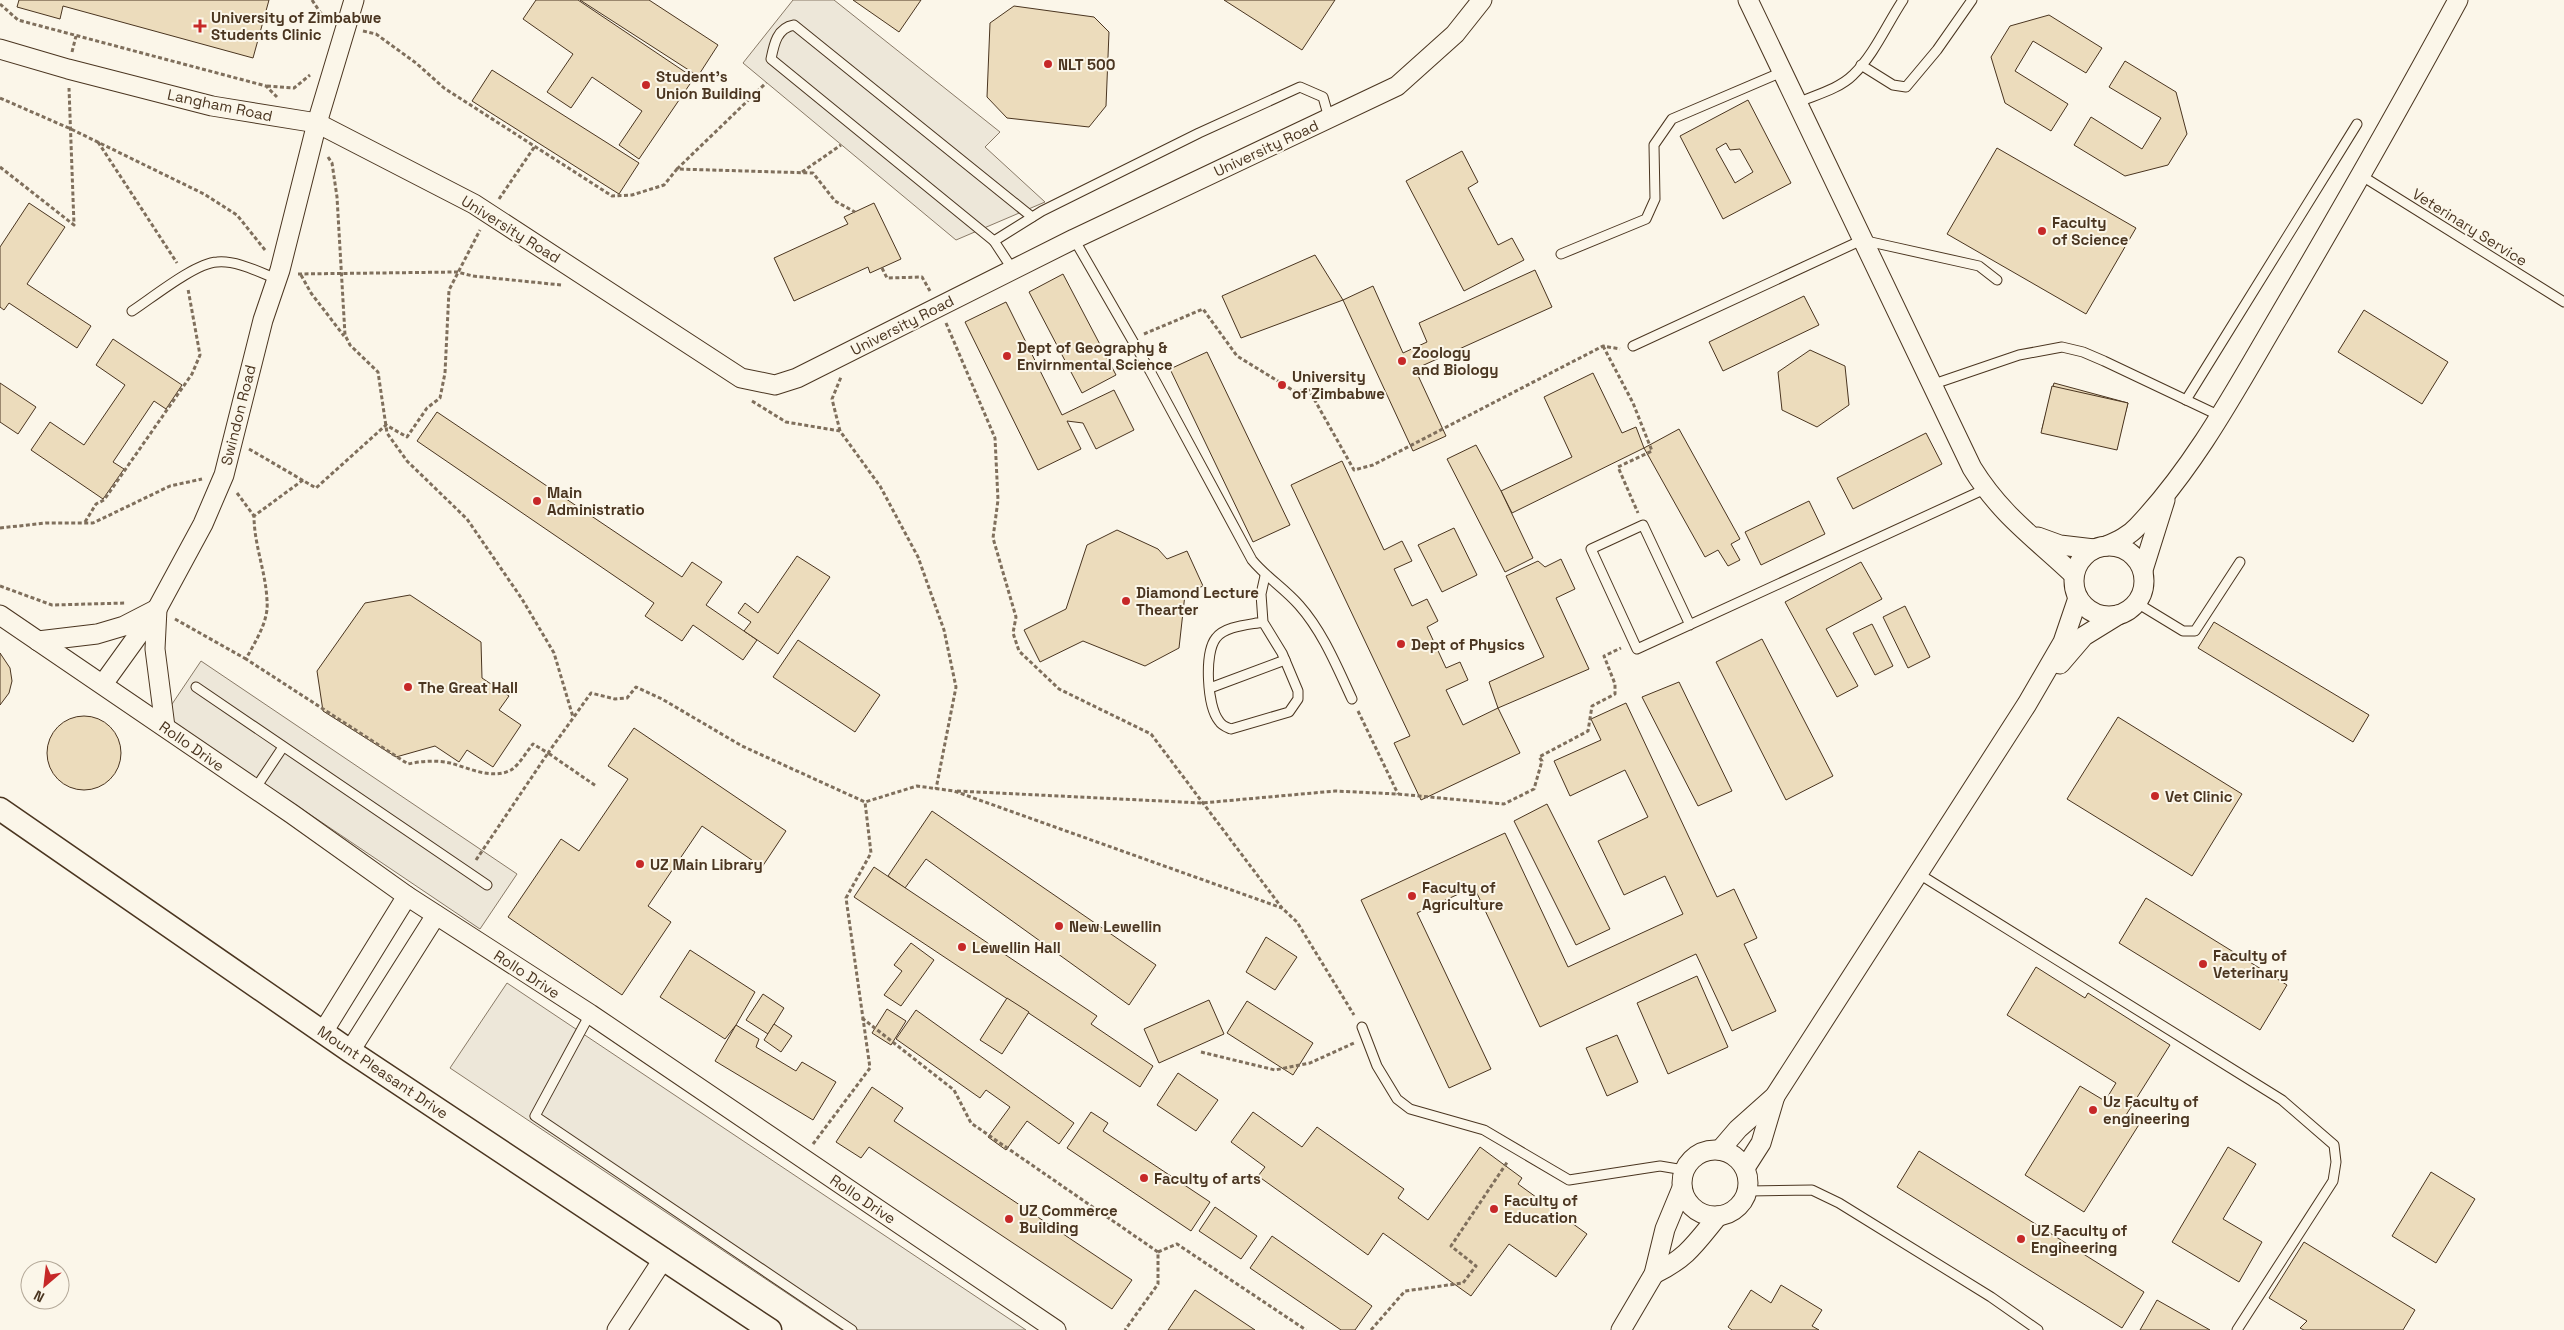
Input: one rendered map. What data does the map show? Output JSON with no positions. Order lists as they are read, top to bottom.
{
  "streets": {
    "street": [
      "Langham Road",
      "University Road",
      "Swindon Road",
      "Rollo Drive",
      "Mount Pleasant Drive"
    ],
    "lane": ["Veterinary Service"]
  },
  "crossings": [
    ["Langham Road", "University Road"],
    ["Langham Road", "Swindon Road"],
    ["University Road", "Swindon Road"],
    ["Swindon Road", "Rollo Drive"]
  ],
  "places": {
    "health": ["University of Zimbabwe Students Clinic"],
    "other": [
      "NLT 500",
      "Student's Union Building",
      "Faculty of Science",
      "Dept of Geography & Envirnmental Science",
      "Zoology and Biology",
      "University of Zimbabwe",
      "Main Administratio",
      "Diamond Lecture Thearter",
      "Dept of Physics",
      "The Great Hall",
      "Vet Clinic",
      "UZ Main Library",
      "Faculty of Agriculture",
      "New Lewellin",
      "Lewellin Hall",
      "Faculty of Veterinary",
      "Uz Faculty of engineering",
      "Faculty of arts",
      "Faculty of Education",
      "UZ Commerce Building",
      "UZ Faculty of Engineering"
    ]
  },
  "north": "bottom left"
}
